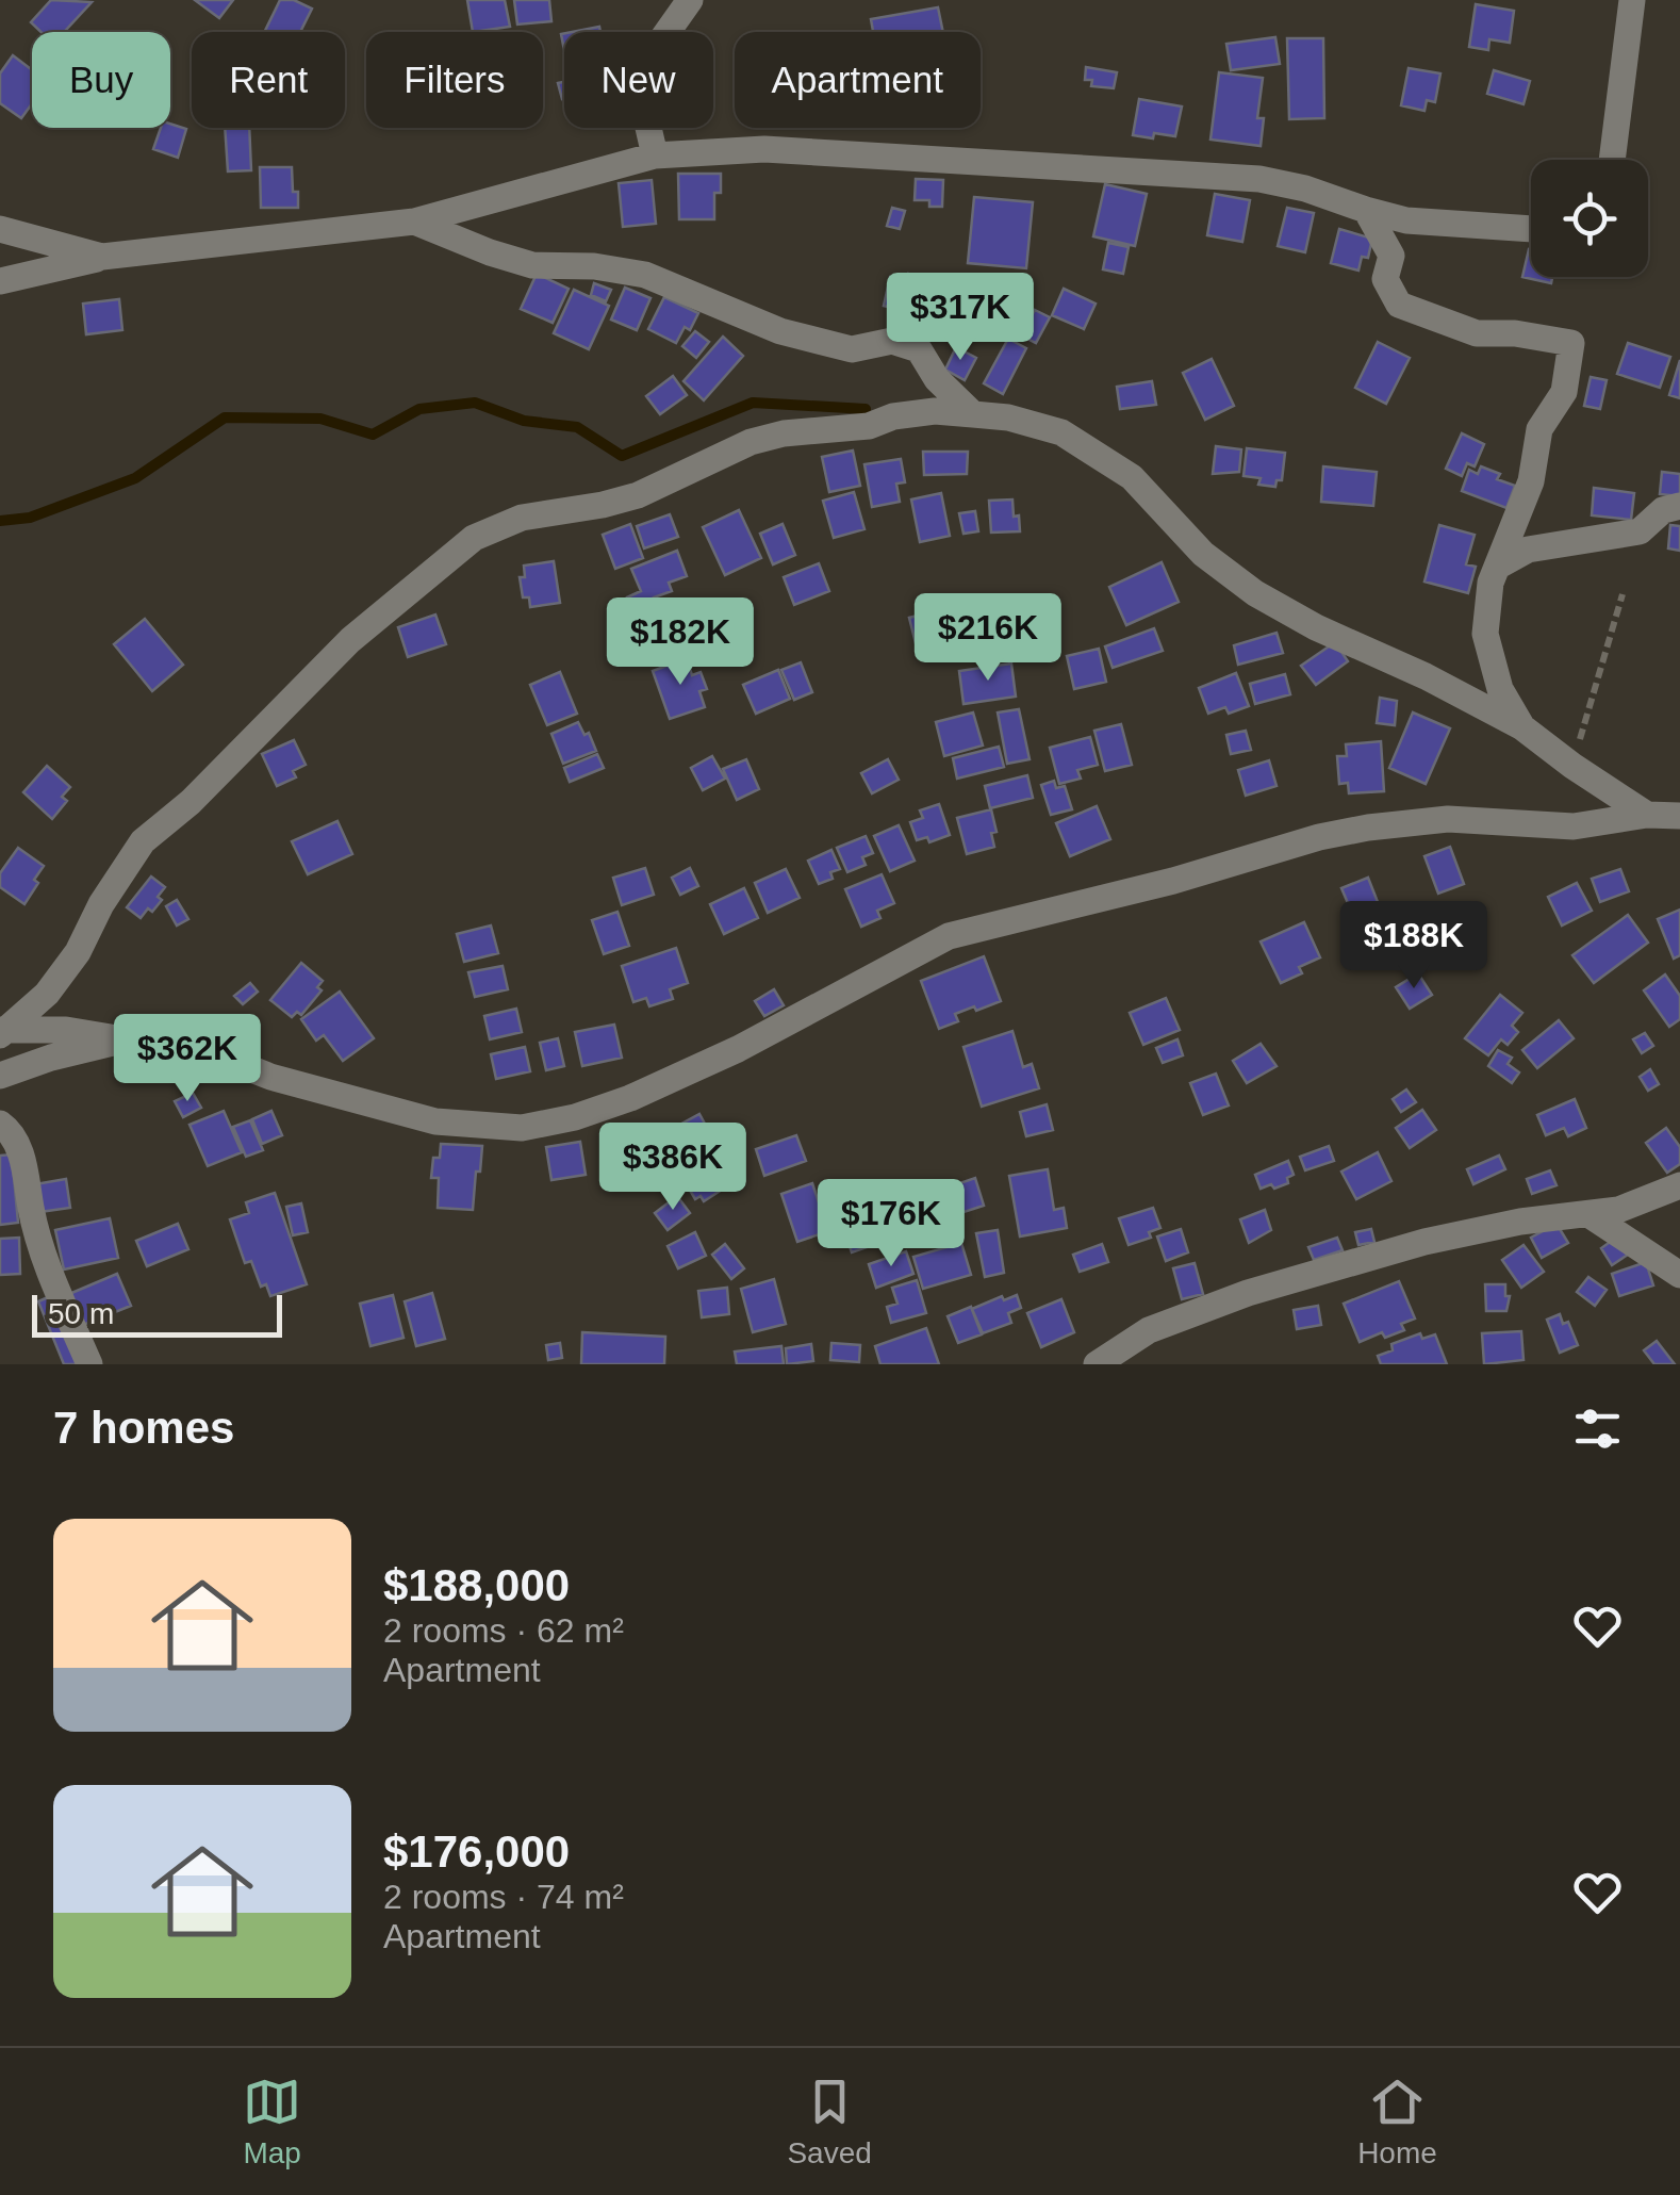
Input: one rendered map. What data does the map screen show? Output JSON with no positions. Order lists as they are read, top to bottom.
{
  "scale_bar": "50 m",
  "page": {
    "chip": [
      "Buy",
      "Rent",
      "Filters",
      "New",
      "Apartment"
    ],
    "price": [
      "$317K",
      "$216K",
      "$182K",
      "$188K",
      "$362K",
      "$386K",
      "$176K"
    ],
    "scale": "50 m",
    "heading": "7 homes",
    "list": [
      {
        "name": "$188,000",
        "note": "2 rooms · 62 m² · Apartment"
      },
      {
        "name": "$176,000",
        "note": "2 rooms · 74 m² · Apartment"
      }
    ],
    "tabs": ["Map", "Saved", "Home"]
  }
}
